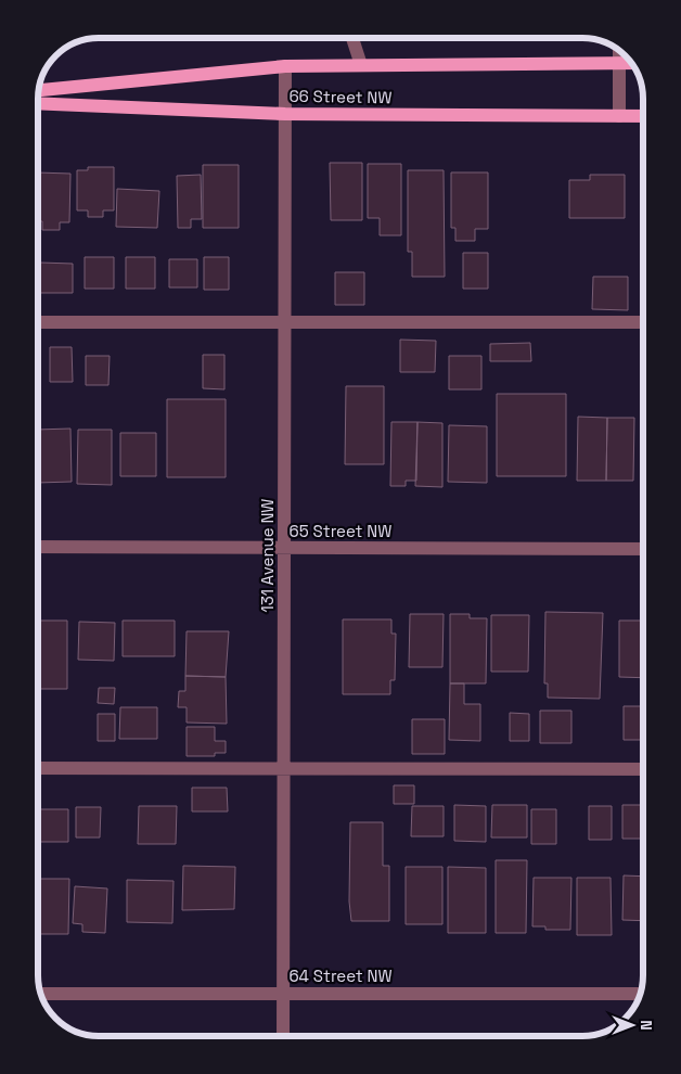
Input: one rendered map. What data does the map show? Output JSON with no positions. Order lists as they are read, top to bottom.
{
  "streets": {
    "main road": ["66 Street NW"],
    "street": ["65 Street NW", "131 Avenue NW", "64 Street NW"]
  },
  "crossings": [
    ["66 Street NW", "131 Avenue NW"],
    ["65 Street NW", "131 Avenue NW"],
    ["131 Avenue NW", "64 Street NW"]
  ],
  "north": "right"
}
